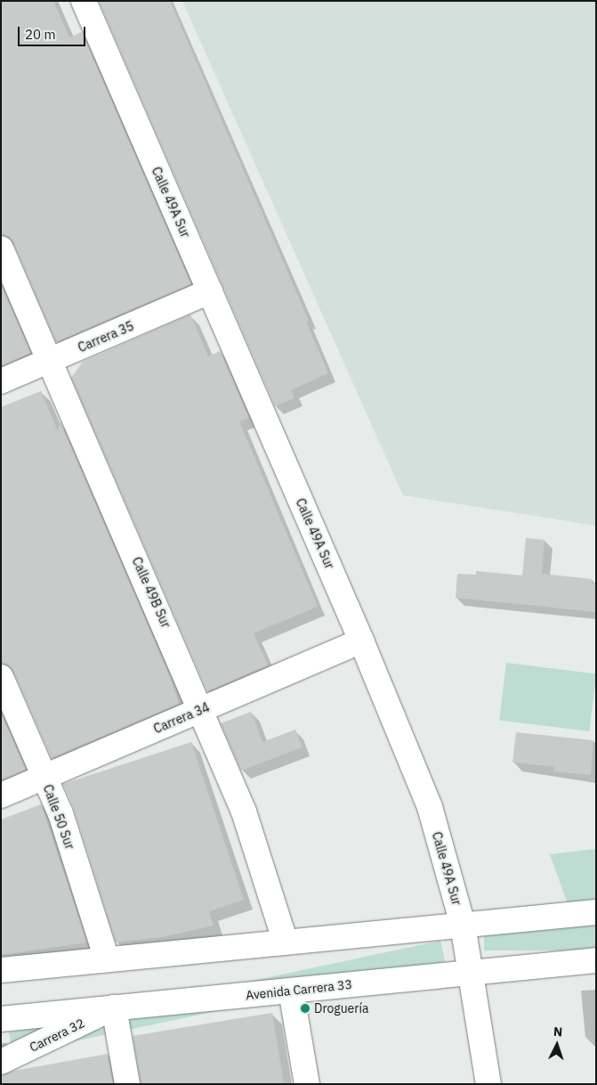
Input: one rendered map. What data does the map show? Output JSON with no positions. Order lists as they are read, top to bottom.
{
  "streets": {
    "street": [
      "Calle 49A Sur",
      "Carrera 35",
      "Calle 49B Sur",
      "Carrera 34",
      "Calle 50 Sur",
      "Avenida Carrera 33",
      "Carrera 32"
    ]
  },
  "crossings": [
    ["Calle 49A Sur", "Carrera 35"],
    ["Calle 49A Sur", "Carrera 34"],
    ["Calle 49A Sur", "Avenida Carrera 33"],
    ["Carrera 35", "Calle 49B Sur"],
    ["Calle 49B Sur", "Carrera 34"],
    ["Carrera 34", "Calle 50 Sur"],
    ["Avenida Carrera 33", "Carrera 32"]
  ],
  "places": ["Droguería"],
  "scale_bar": "20 m",
  "north": "top"
}
